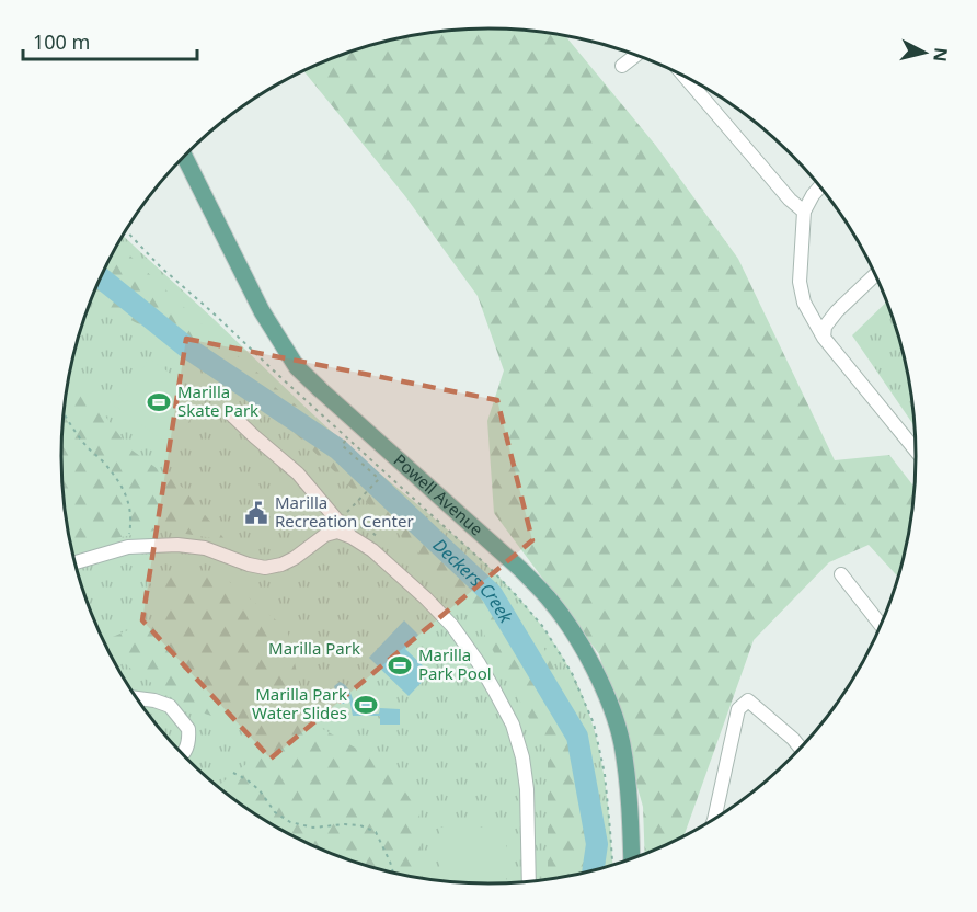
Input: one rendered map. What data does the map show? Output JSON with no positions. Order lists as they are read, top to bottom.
{
  "streets": {
    "main road": ["Powell Avenue"]
  },
  "water": ["Deckers Creek"],
  "parks": ["Marilla Park"],
  "places": {
    "sports": ["Marilla Skate Park", "Marilla Park Pool", "Marilla Park Water Slides"],
    "public building": ["Marilla Recreation Center"]
  },
  "scale_bar": "100 m",
  "north": "right"
}
